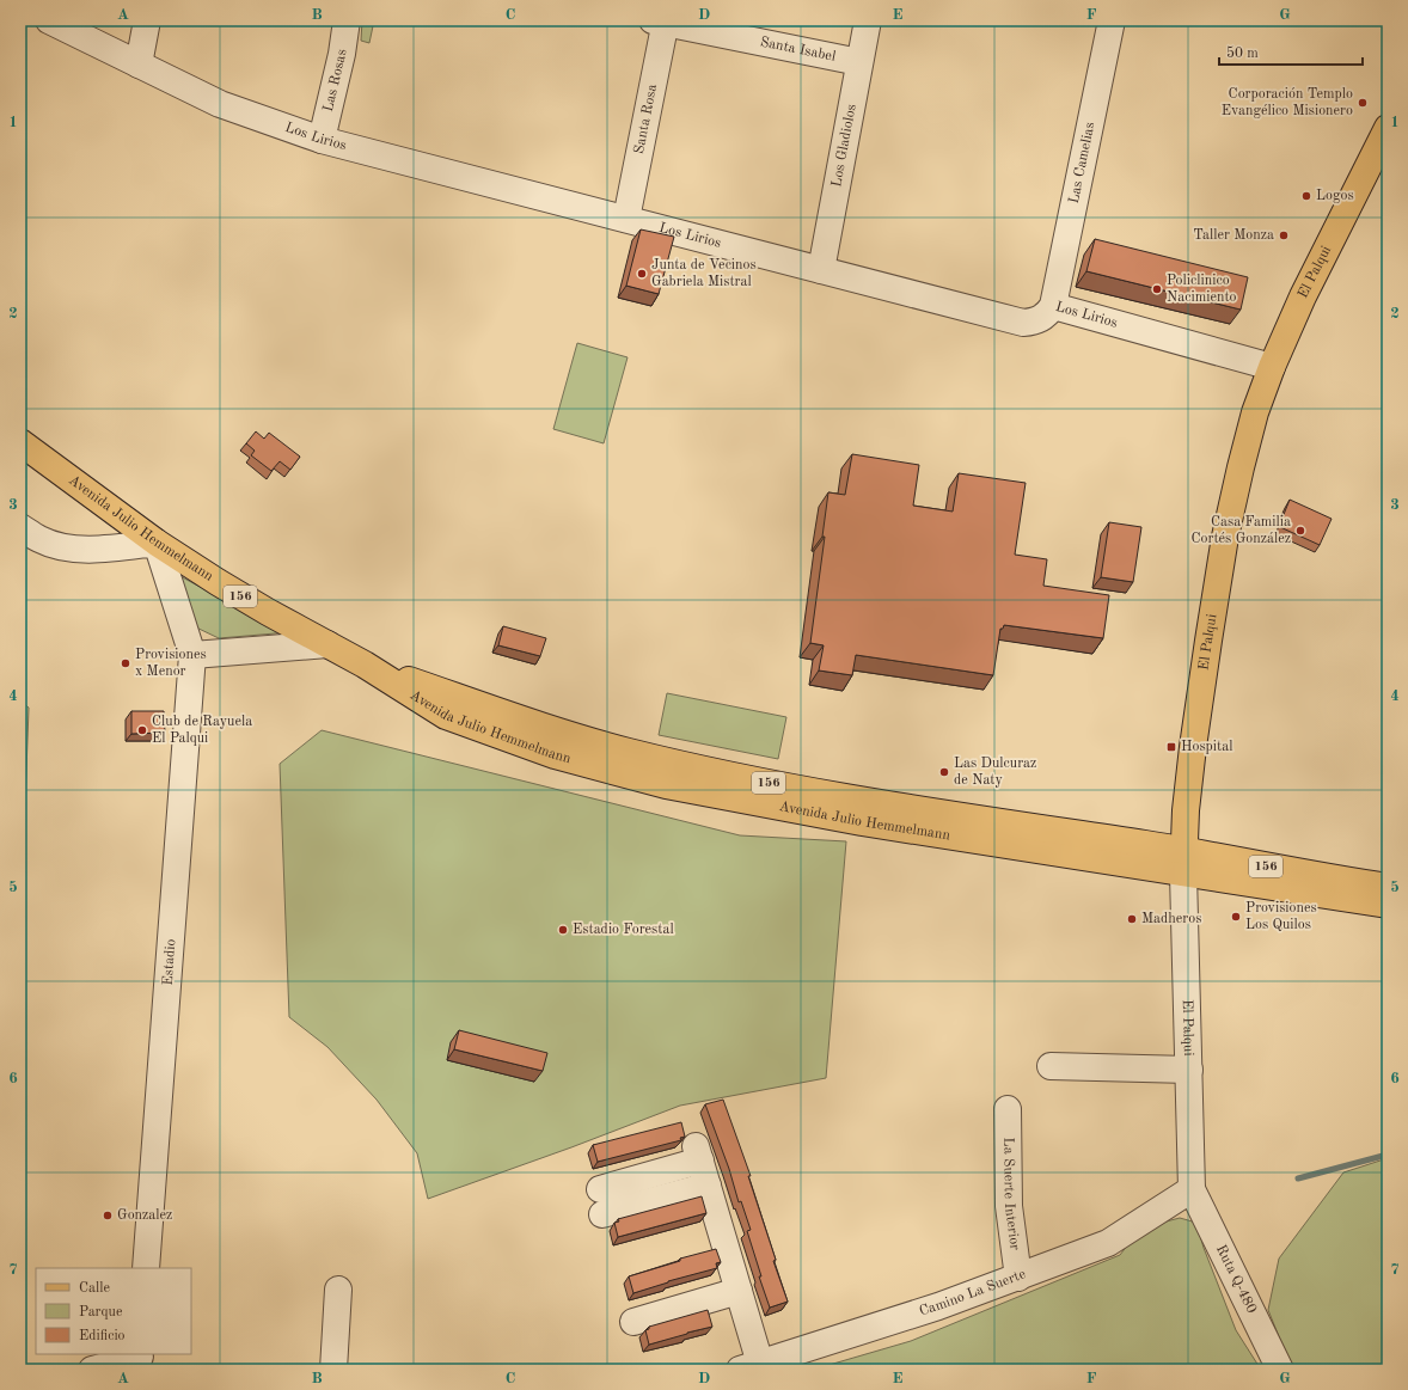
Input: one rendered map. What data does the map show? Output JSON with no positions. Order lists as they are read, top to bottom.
{
  "streets": {
    "main road": ["El Palqui", "Avenida Julio Hemmelmann", "156"],
    "street": [
      "Santa Isabel",
      "Las Rosas",
      "Santa Rosa",
      "Los Lirios",
      "Los Gladiolos",
      "Las Camelias",
      "Estadio",
      "La Suerte Interior",
      "Ruta Q-480",
      "Camino La Suerte"
    ]
  },
  "crossings": [
    ["Santa Isabel", "Santa Rosa"],
    ["Santa Isabel", "Los Gladiolos"],
    ["Las Rosas", "Los Lirios"],
    ["Santa Rosa", "Los Lirios"],
    ["Los Lirios", "Los Gladiolos"],
    ["Los Lirios", "Las Camelias"],
    ["Los Lirios", "El Palqui"],
    ["El Palqui", "Avenida Julio Hemmelmann"],
    ["El Palqui", "Ruta Q-480"],
    ["El Palqui", "Camino La Suerte"],
    ["Avenida Julio Hemmelmann", "Estadio"],
    ["La Suerte Interior", "Camino La Suerte"],
    ["Ruta Q-480", "Camino La Suerte"]
  ],
  "places": {
    "other": [
      "Corporación Templo Evangélico Misionero",
      "Logos",
      "Taller Monza",
      "Junta de Vecinos Gabriela Mistral",
      "Policlinico Nacimiento",
      "Casa Familia Cortés González",
      "Provisiones x Menor",
      "Club de Rayuela El Palqui",
      "Las Dulcuraz de Naty",
      "Provisiones Los Quilos",
      "Madheros",
      "Estadio Forestal",
      "Gonzalez"
    ],
    "transit": ["Hospital"]
  },
  "legend": ["Calle", "Parque", "Edificio"],
  "scale_bar": "50 m",
  "grid": {
    "columns": [
      "A",
      "B",
      "C",
      "D",
      "E",
      "F",
      "G"
    ],
    "rows": [
      "1",
      "2",
      "3",
      "4",
      "5",
      "6",
      "7"
    ]
  }
}
